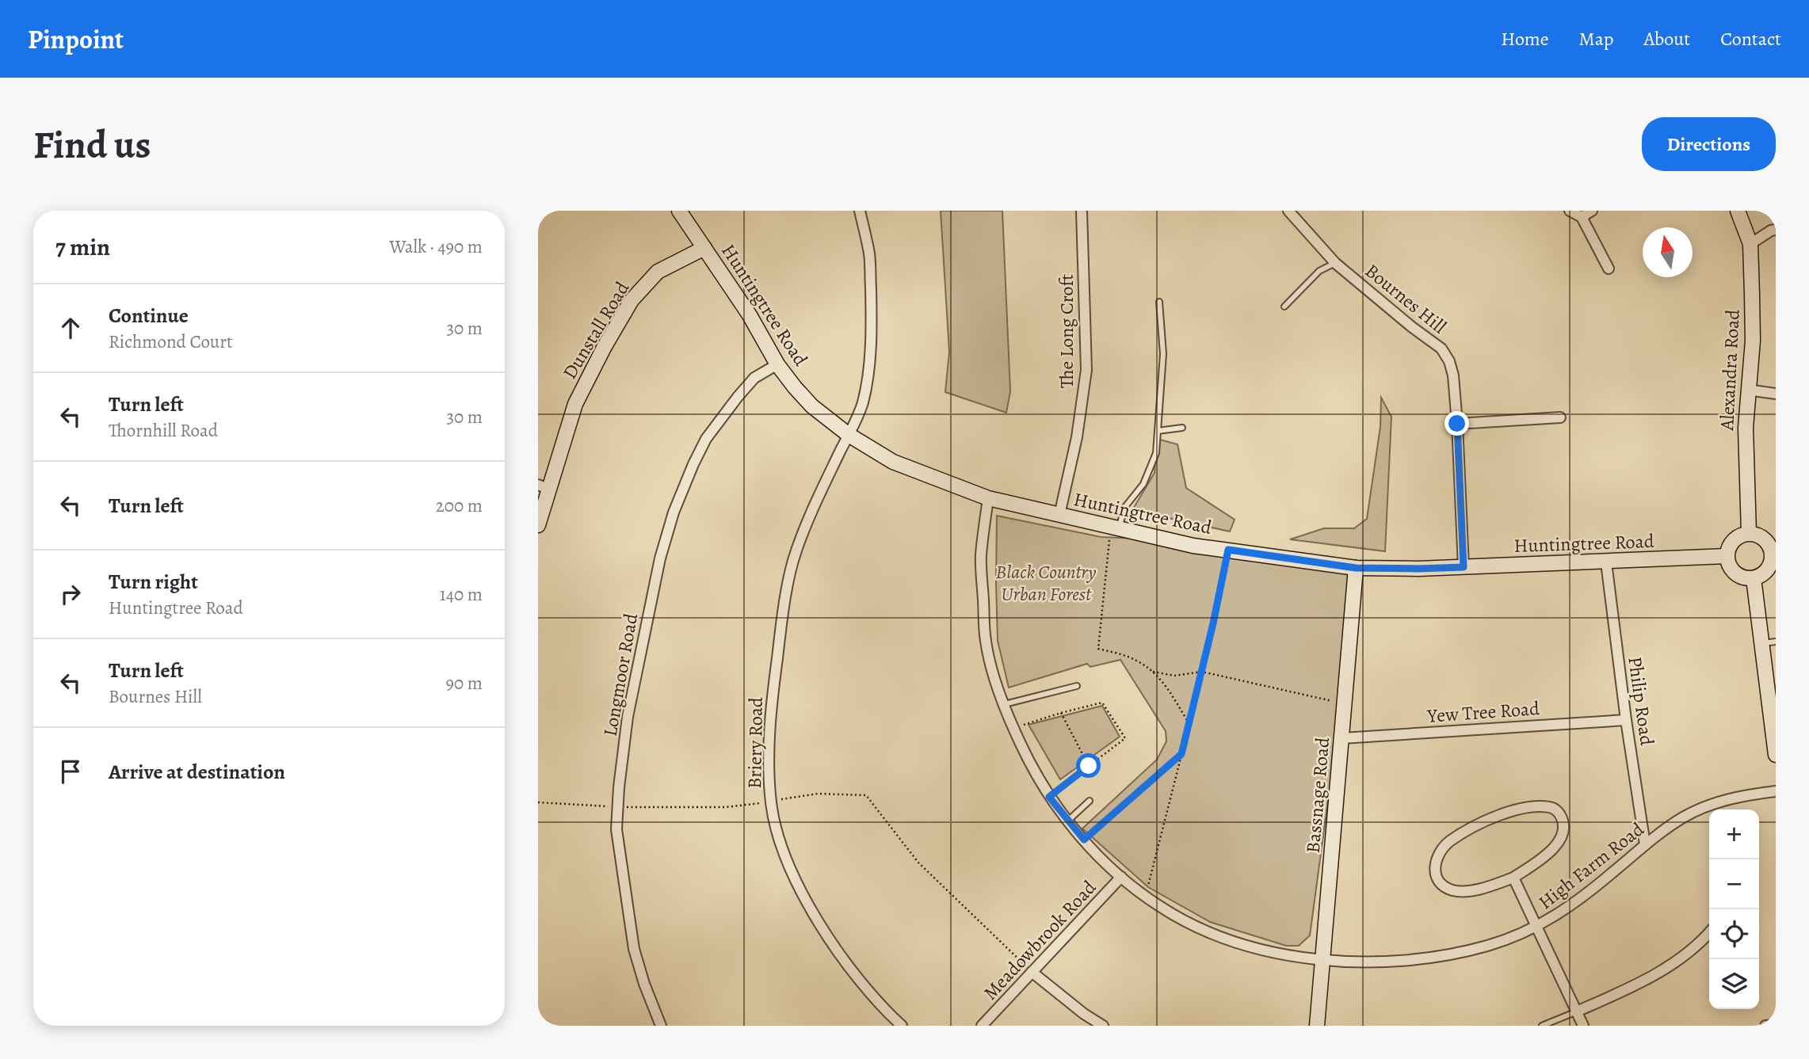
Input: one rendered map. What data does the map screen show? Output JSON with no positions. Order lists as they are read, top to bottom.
{
  "streets": {
    "street": [
      "Bournes Hill",
      "Huntingtree Road",
      "Dunstall Road",
      "The Long Croft",
      "Alexandra Road",
      "Longmoor Road",
      "Philip Road",
      "Yew Tree Road",
      "Briery Road",
      "Bassnage Road",
      "High Farm Road",
      "Meadowbrook Road"
    ]
  },
  "crossings": [
    ["Bournes Hill", "Huntingtree Road"],
    ["Huntingtree Road", "Dunstall Road"],
    ["Huntingtree Road", "The Long Croft"],
    ["Huntingtree Road", "Alexandra Road"],
    ["Huntingtree Road", "Longmoor Road"],
    ["Huntingtree Road", "Philip Road"],
    ["Huntingtree Road", "Briery Road"],
    ["Huntingtree Road", "Bassnage Road"],
    ["Huntingtree Road", "High Farm Road"],
    ["Philip Road", "Yew Tree Road"],
    ["Philip Road", "High Farm Road"],
    ["Yew Tree Road", "Bassnage Road"],
    ["Bassnage Road", "High Farm Road"],
    ["High Farm Road", "Meadowbrook Road"]
  ],
  "parks": ["Black Country Urban Forest"],
  "north": "top",
  "page": {
    "header": "Pinpoint",
    "nav": [
      "Home",
      "Map",
      "About",
      "Contact"
    ],
    "buttons": "Directions",
    "title": "Find us",
    "heading": ["7 min", "Walk · 490 m"],
    "list": [
      ["Continue", "Richmond Court", "30 m"],
      ["Turn left", "Thornhill Road", "30 m"],
      ["Turn left", "200 m"],
      ["Turn right", "Huntingtree Road", "140 m"],
      ["Turn left", "Bournes Hill", "90 m"],
      "Arrive at destination"
    ],
    "map_buttons": ["+", "−"]
  }
}
